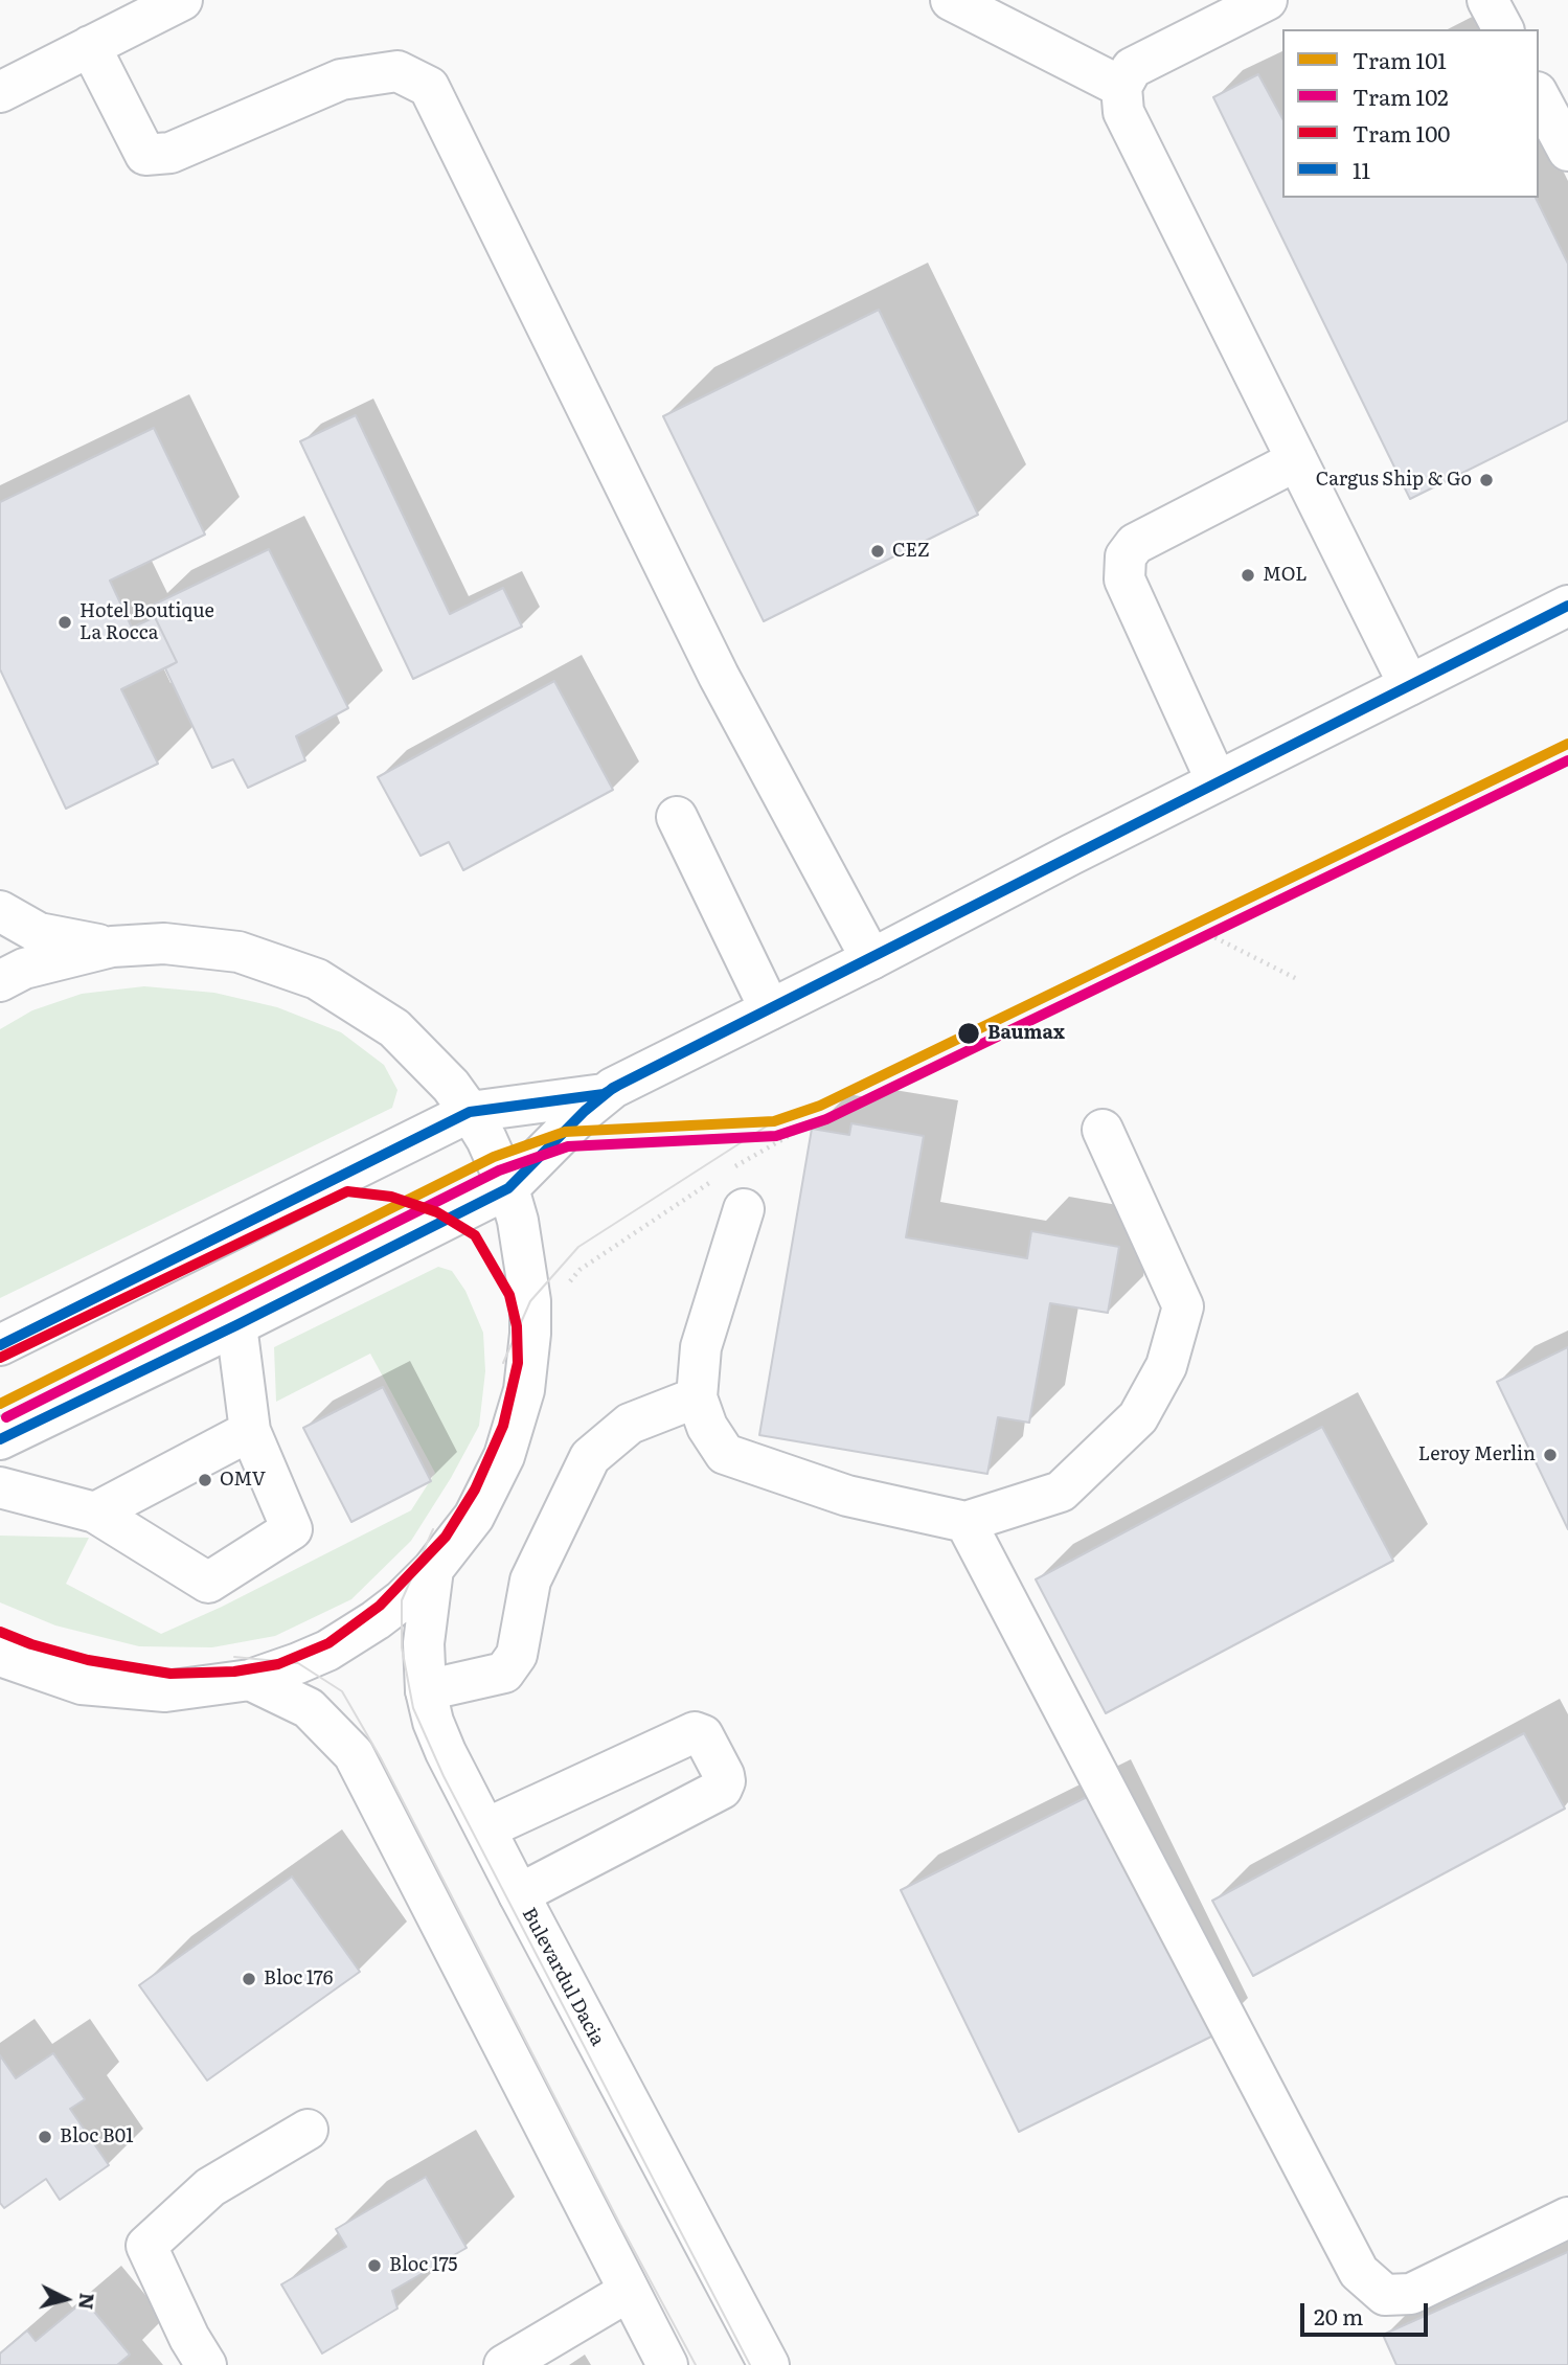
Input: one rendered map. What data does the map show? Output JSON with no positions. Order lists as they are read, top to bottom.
{
  "streets": {
    "main road": ["Bulevardul Dacia"]
  },
  "places": [
    "Cargus Ship & Go",
    "CEZ",
    "MOL",
    "Hotel Boutique La Rocca",
    "Baumax",
    "Leroy Merlin",
    "OMV",
    "Bloc 176",
    "Bloc B01",
    "Bloc 175"
  ],
  "lines": [
    "transit line 11",
    "tram line 101",
    "tram line 102",
    "tram line 100"
  ],
  "legend": [
    "Tram 101",
    "Tram 102",
    "Tram 100",
    "11"
  ],
  "scale_bar": "20 m",
  "north": "right"
}
